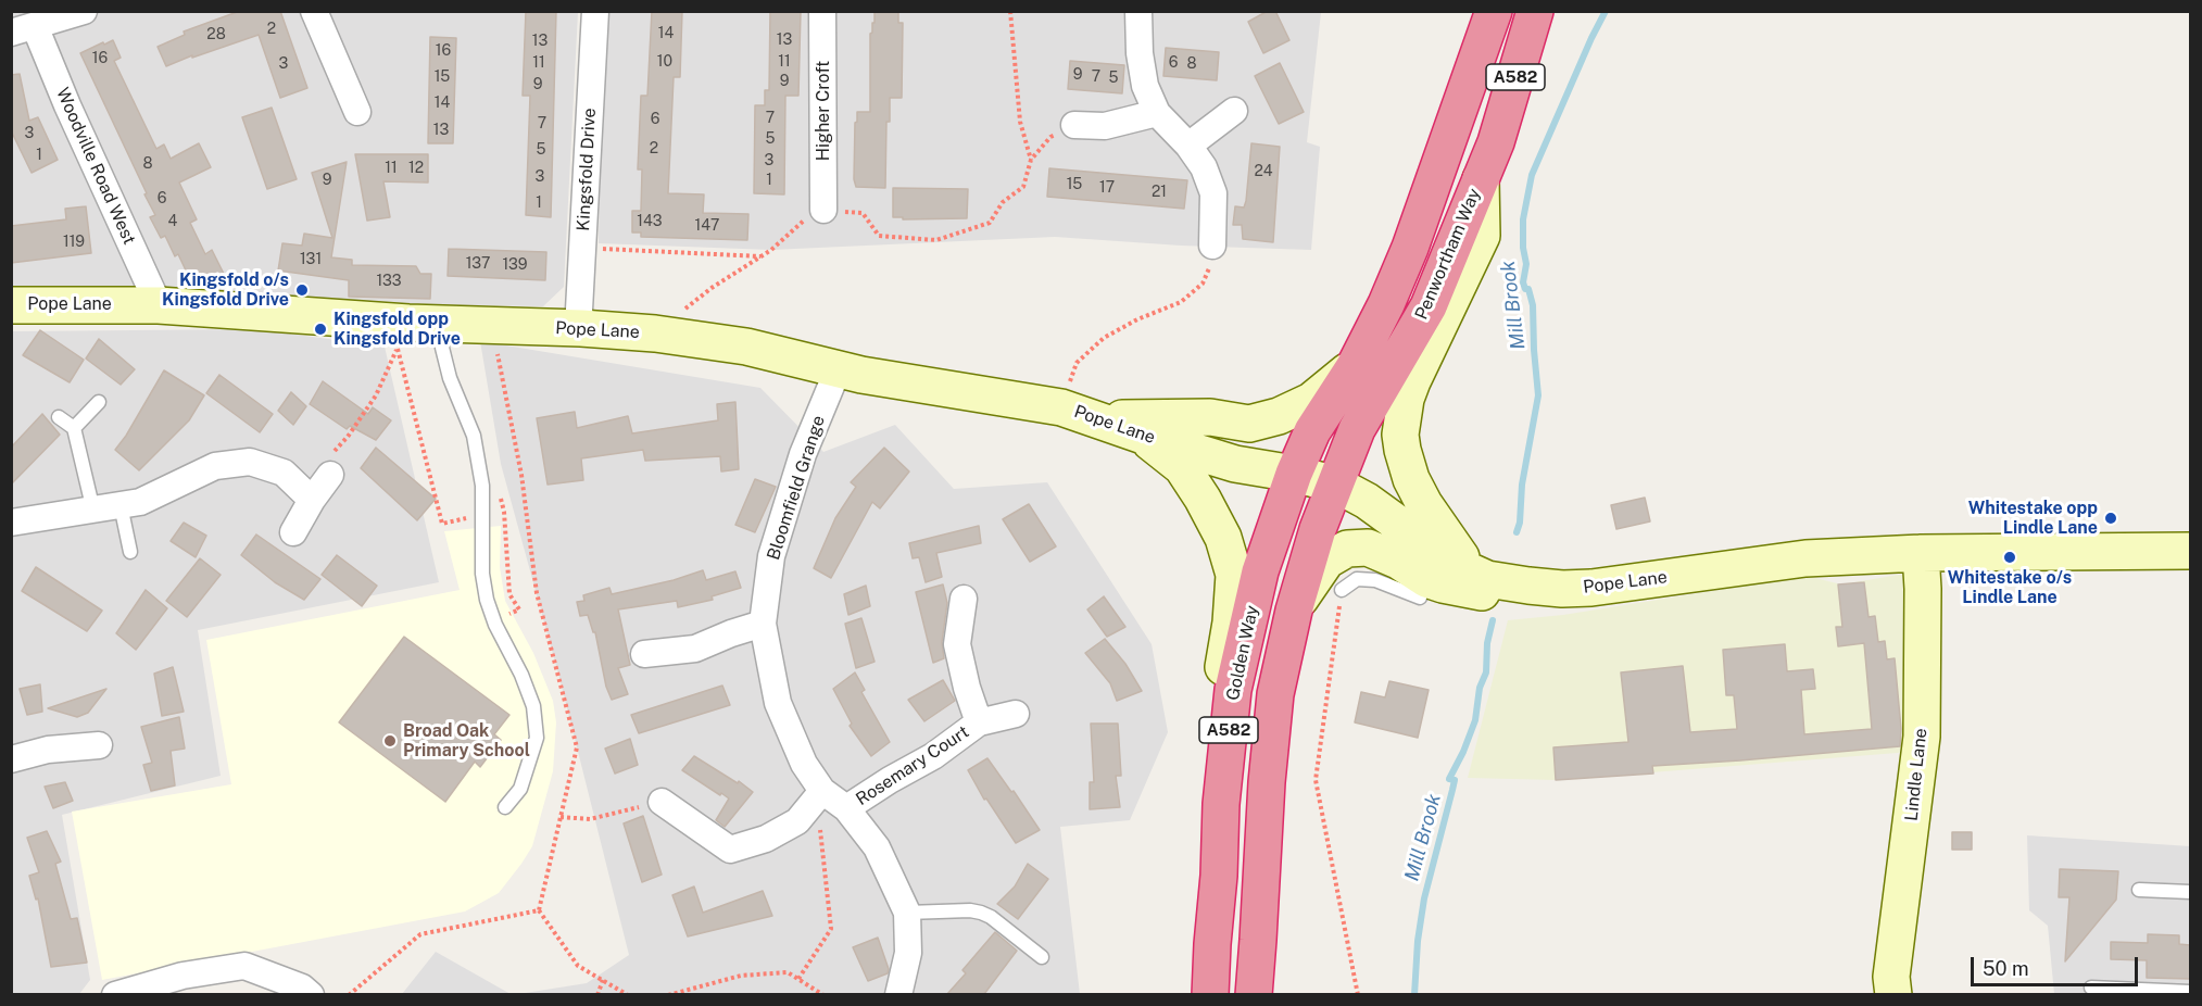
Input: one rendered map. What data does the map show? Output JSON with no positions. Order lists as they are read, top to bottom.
{
  "streets": {
    "highway": ["A582", "Penwortham Way", "Golden Way"],
    "street": [
      "Higher Croft",
      "Woodville Road West",
      "Kingsfold Drive",
      "Pope Lane",
      "Bloomfield Grange",
      "Rosemary Court",
      "Lindle Lane"
    ]
  },
  "crossings": [
    ["A582", "Penwortham Way"],
    ["A582", "Pope Lane"],
    ["Woodville Road West", "Pope Lane"],
    ["Kingsfold Drive", "Pope Lane"],
    ["Penwortham Way", "Pope Lane"],
    ["Penwortham Way", "Golden Way"],
    ["Pope Lane", "Bloomfield Grange"],
    ["Pope Lane", "Golden Way"],
    ["Pope Lane", "Lindle Lane"],
    ["Bloomfield Grange", "Rosemary Court"]
  ],
  "water": ["Mill Brook"],
  "places": [
    "Kingsfold o/s Kingsfold Drive",
    "Kingsfold opp Kingsfold Drive",
    "Whitestake opp Lindle Lane",
    "Whitestake o/s Lindle Lane",
    "Broad Oak Primary School"
  ],
  "house_numbers": [
    "2",
    "14",
    "28",
    "13",
    "13",
    "16",
    "16",
    "10",
    "11",
    "11",
    "6",
    "3",
    "8",
    "9",
    "15",
    "7",
    "5",
    "9",
    "9",
    "14",
    "7",
    "6",
    "7",
    "13",
    "3",
    "5",
    "2",
    "5",
    "1",
    "3",
    "8",
    "11",
    "12",
    "24",
    "3",
    "9",
    "1",
    "15",
    "17",
    "21",
    "6",
    "1",
    "4",
    "143",
    "147",
    "119",
    "131",
    "137",
    "139",
    "133"
  ],
  "scale_bar": "50 m"
}
